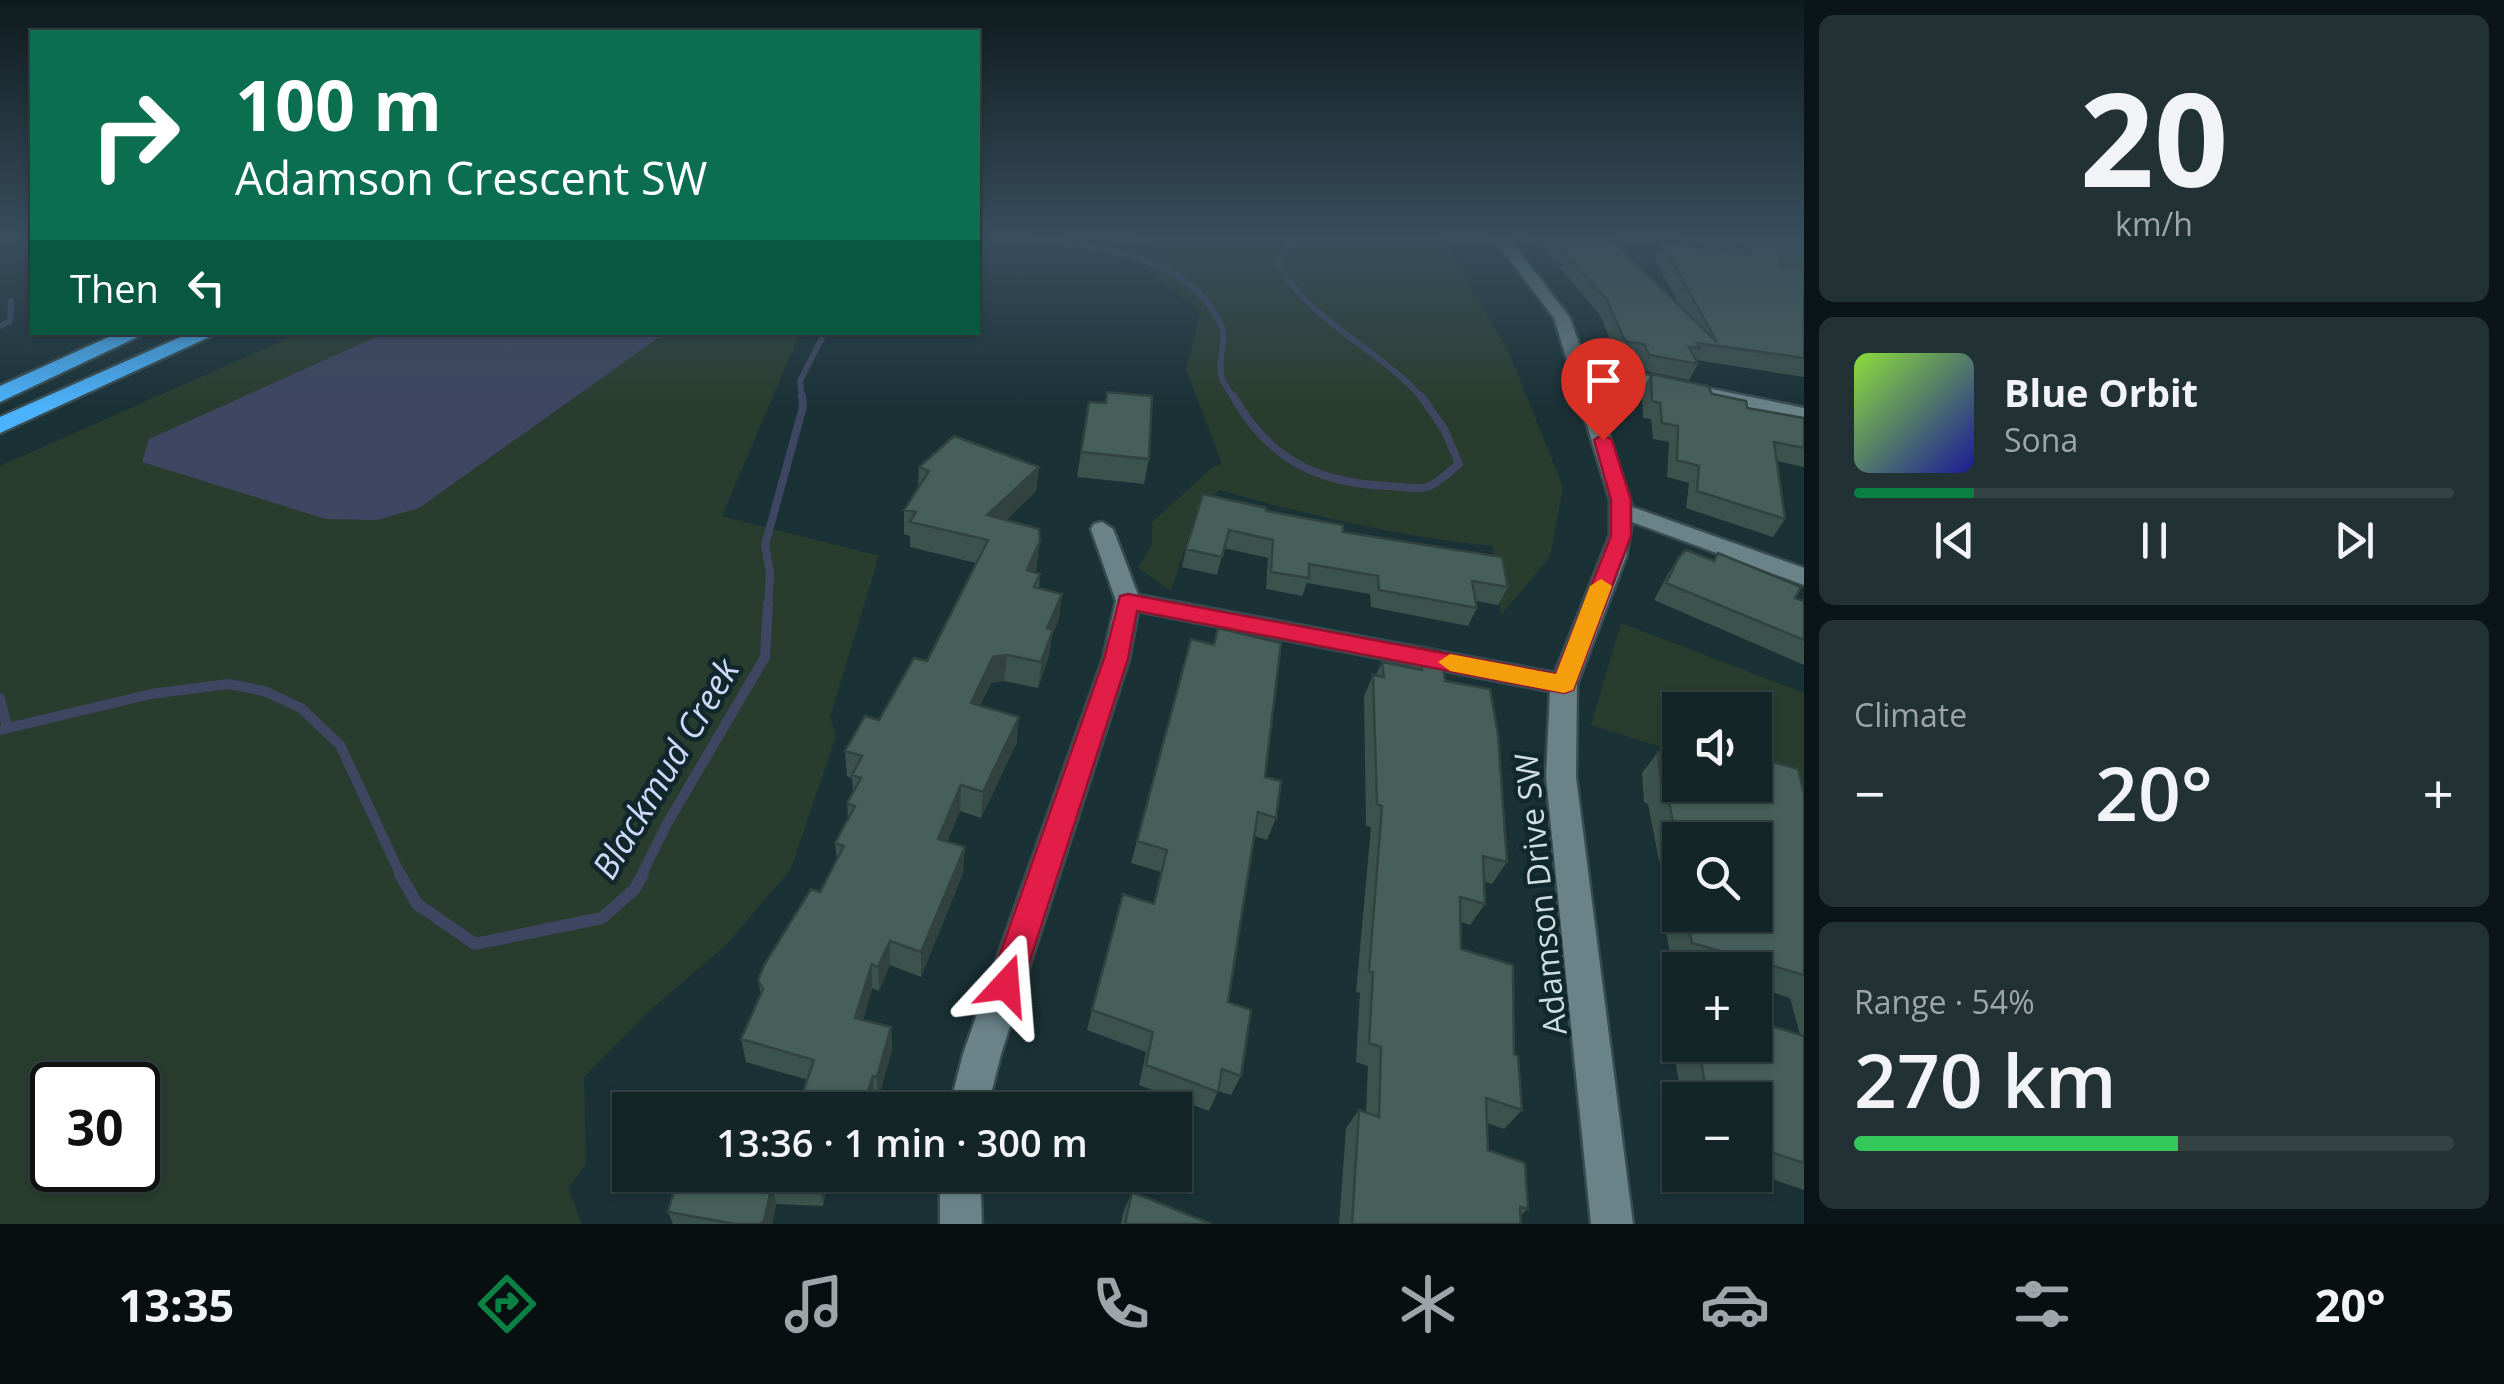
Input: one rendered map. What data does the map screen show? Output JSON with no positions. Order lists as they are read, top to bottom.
{
  "streets": {
    "street": ["Adamson Drive SW"]
  },
  "water": ["Blackmud Creek"],
  "page": {
    "tile": [
      ["20", "km/h"],
      "Climate",
      ["Range · 54%", "270 km"]
    ],
    "turn": ["100 m", "Adamson Crescent SW"],
    "then": "Then",
    "song": ["Blue Orbit", "Sona"],
    "map_buttons": ["+", "−"],
    "heat": ["−", "20°", "+"],
    "limit": "30",
    "trip": "13:36 · 1 min · 300 m",
    "tabs": ["13:35", "20°"]
  }
}
